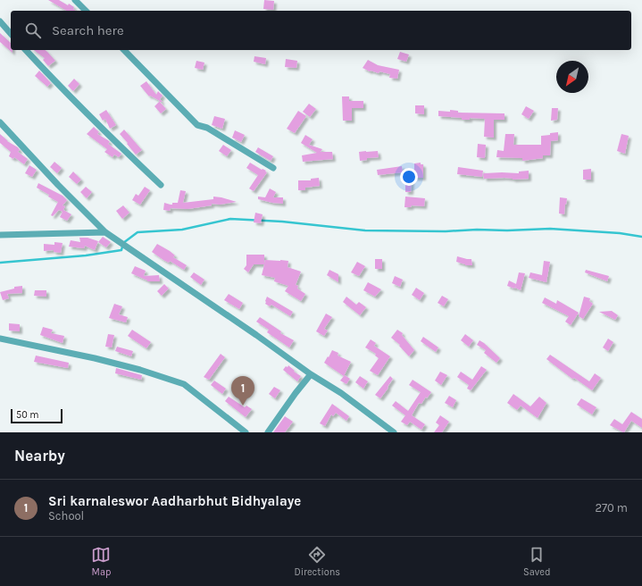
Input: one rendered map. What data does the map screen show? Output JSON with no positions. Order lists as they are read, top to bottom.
{
  "scale_bar": "50 m",
  "north": "bottom left",
  "page": {
    "search": "Search here",
    "pins": "1",
    "scale": "50 m",
    "heading": "Nearby",
    "list": [
      {
        "mark": "1",
        "name": "Sri karnaleswor Aadharbhut Bidhyalaye",
        "note": "School",
        "value": "270 m"
      }
    ],
    "nav": ["Map", "Directions", "Saved"]
  }
}
